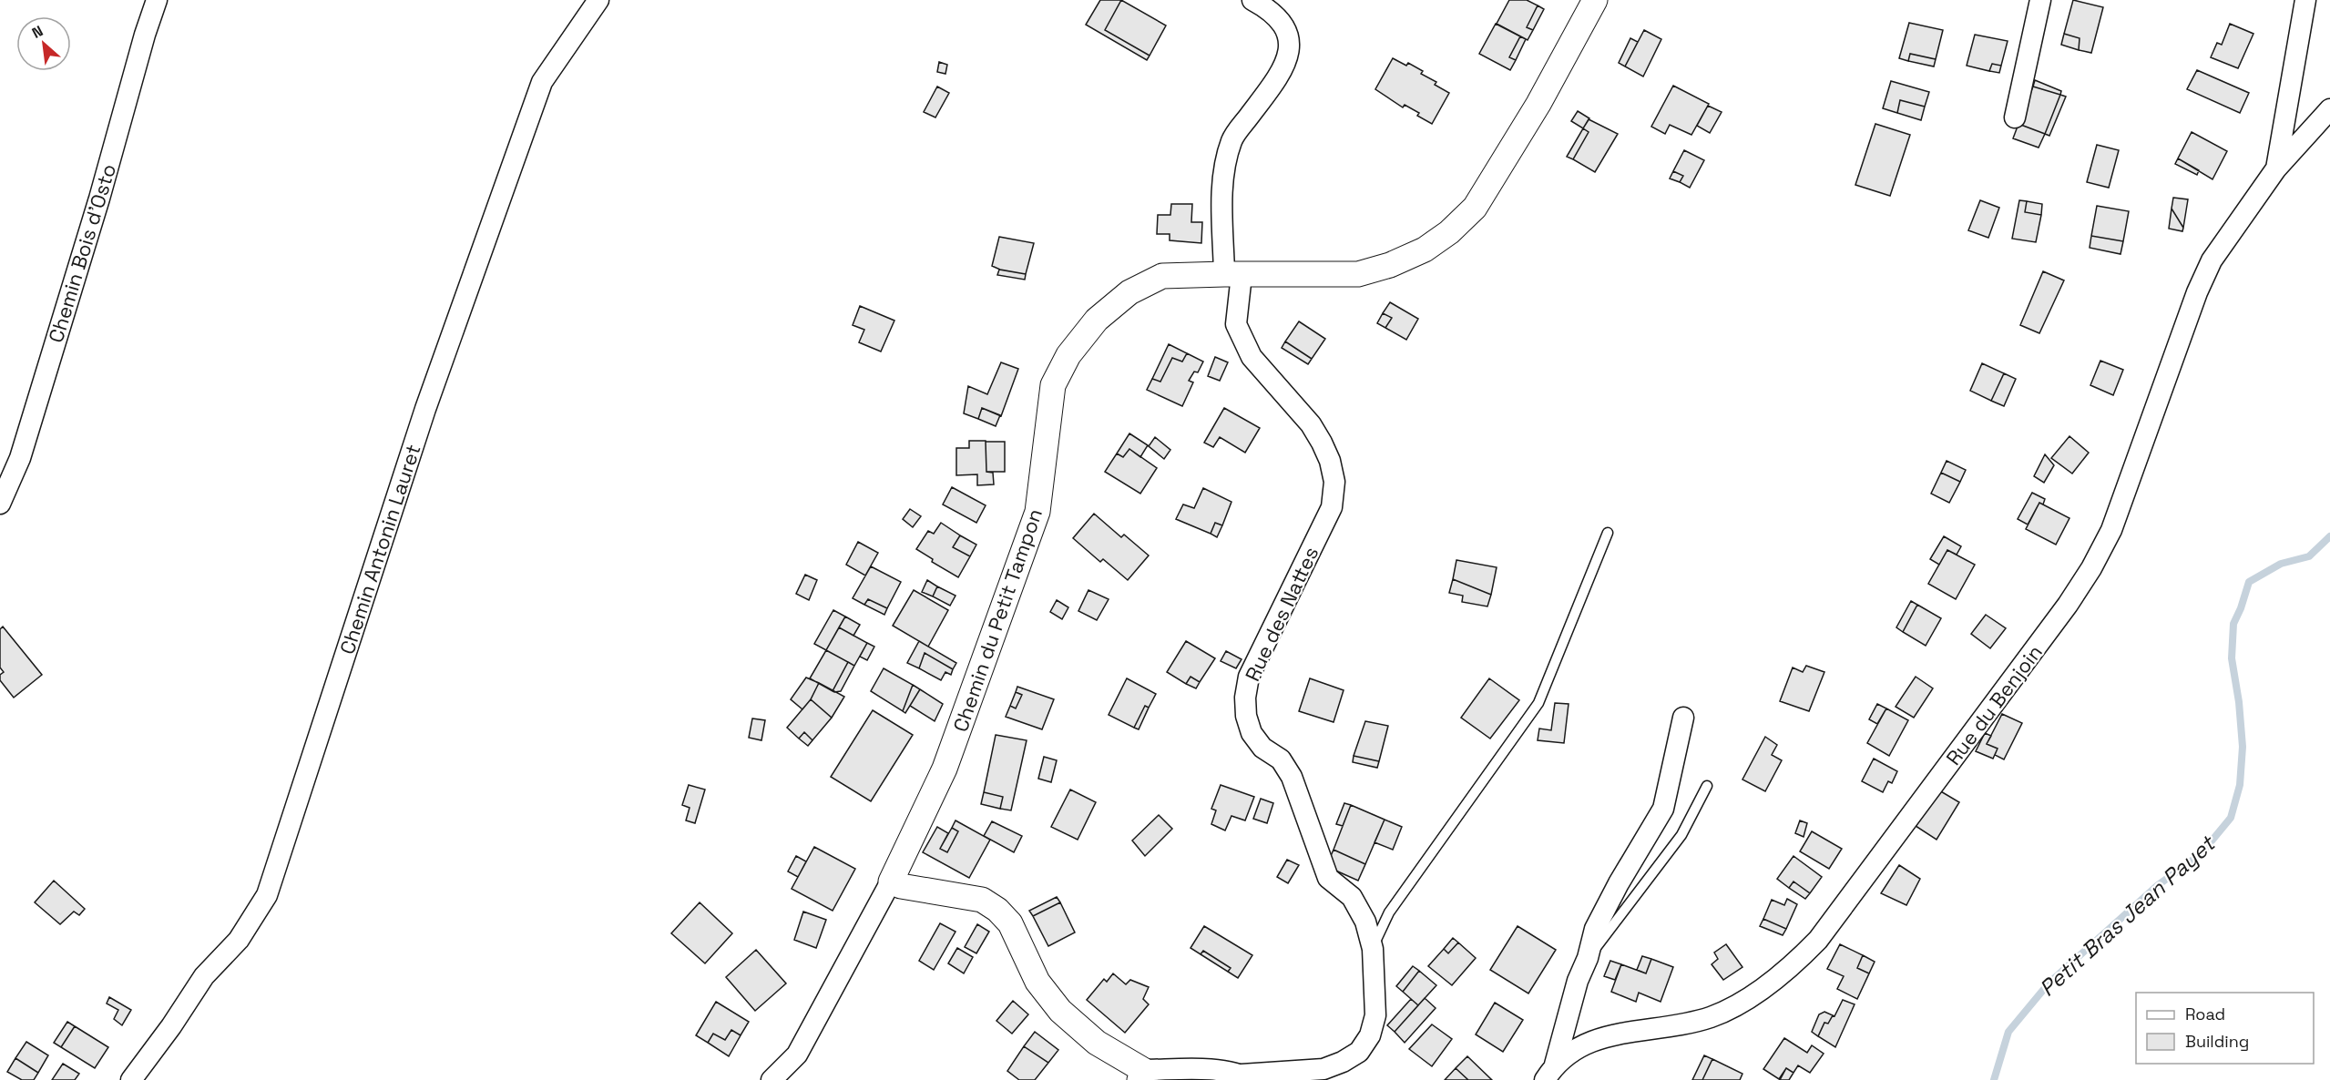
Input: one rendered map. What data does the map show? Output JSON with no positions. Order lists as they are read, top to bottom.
{
  "streets": {
    "street": [
      "Chemin Bois d'Osto",
      "Chemin Antonin Lauret",
      "Rue des Nattes",
      "Chemin du Petit Tampon",
      "Rue du Benjoin"
    ]
  },
  "crossings": [
    ["Rue des Nattes", "Chemin du Petit Tampon"]
  ],
  "water": ["Petit Bras Jean Payet"],
  "legend": ["Road", "Building"],
  "north": "top left"
}
